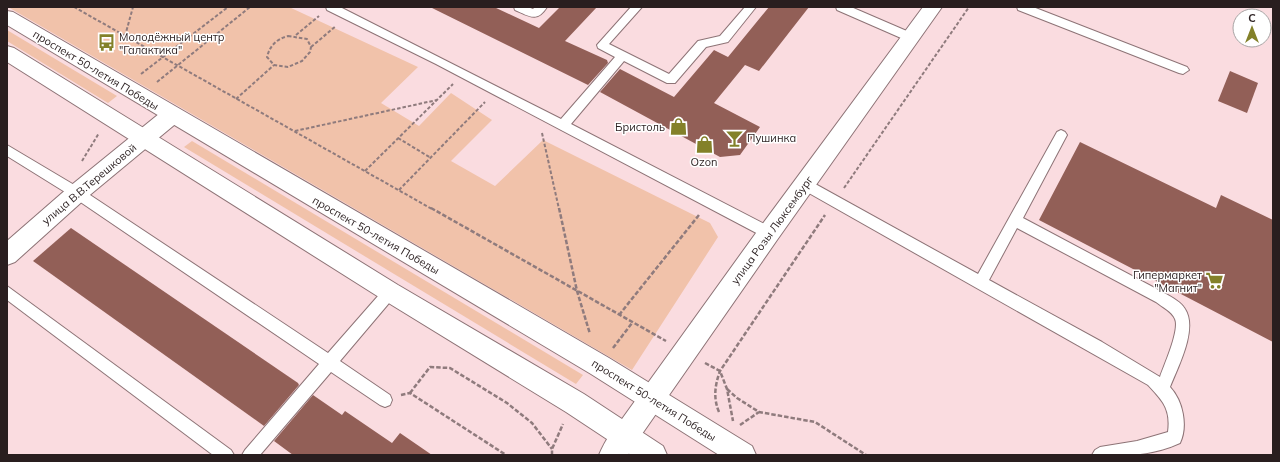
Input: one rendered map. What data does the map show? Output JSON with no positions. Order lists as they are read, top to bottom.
{
  "streets": {
    "main road": ["проспект 50-летия Победы", "улица В.В.Терешковой", "улица Розы Люксембург"]
  },
  "crossings": [
    ["проспект 50-летия Победы", "улица В.В.Терешковой"],
    ["проспект 50-летия Победы", "улица Розы Люксембург"]
  ],
  "places": {
    "bus stop": ["Молодёжный центр \"Галактика\""],
    "shop": ["Бристоль", "Ozon"],
    "bar": ["Пушинка"],
    "supermarket": ["Гипермаркет \"Магнит\""]
  },
  "north": "top"
}
